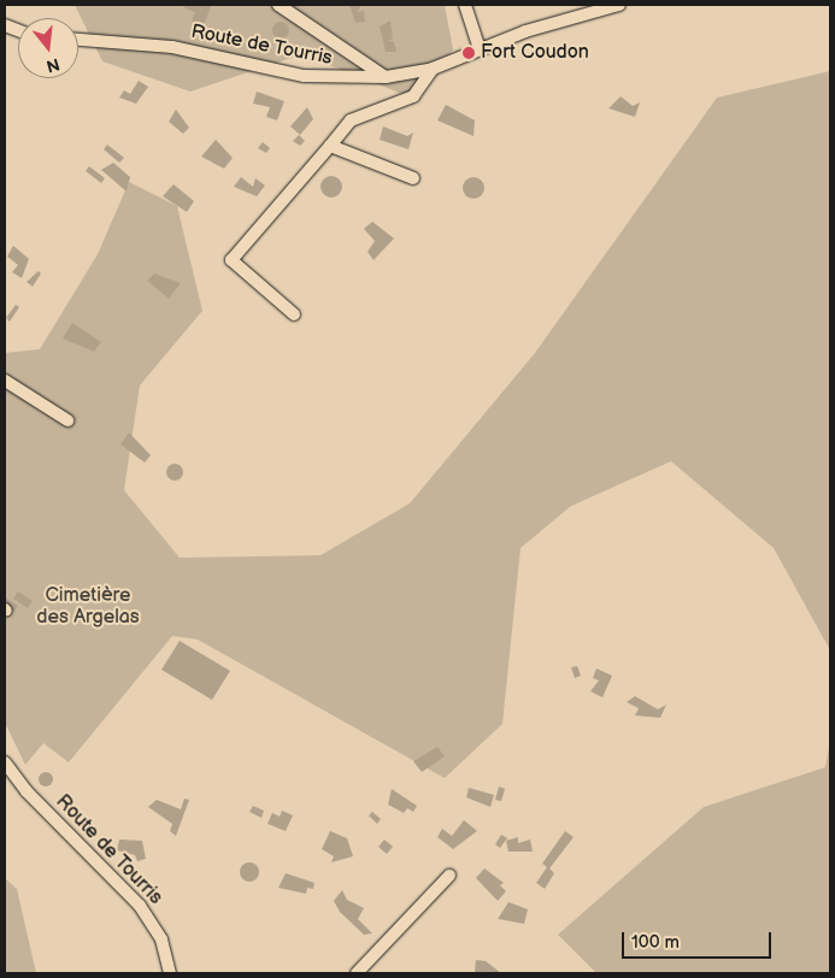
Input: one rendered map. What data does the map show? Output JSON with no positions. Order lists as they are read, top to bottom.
{
  "streets": {
    "street": ["Route de Tourris"]
  },
  "parks": ["Cimetière des Argelas"],
  "places": ["Fort Coudon"],
  "scale_bar": "100 m",
  "north": "bottom"
}
